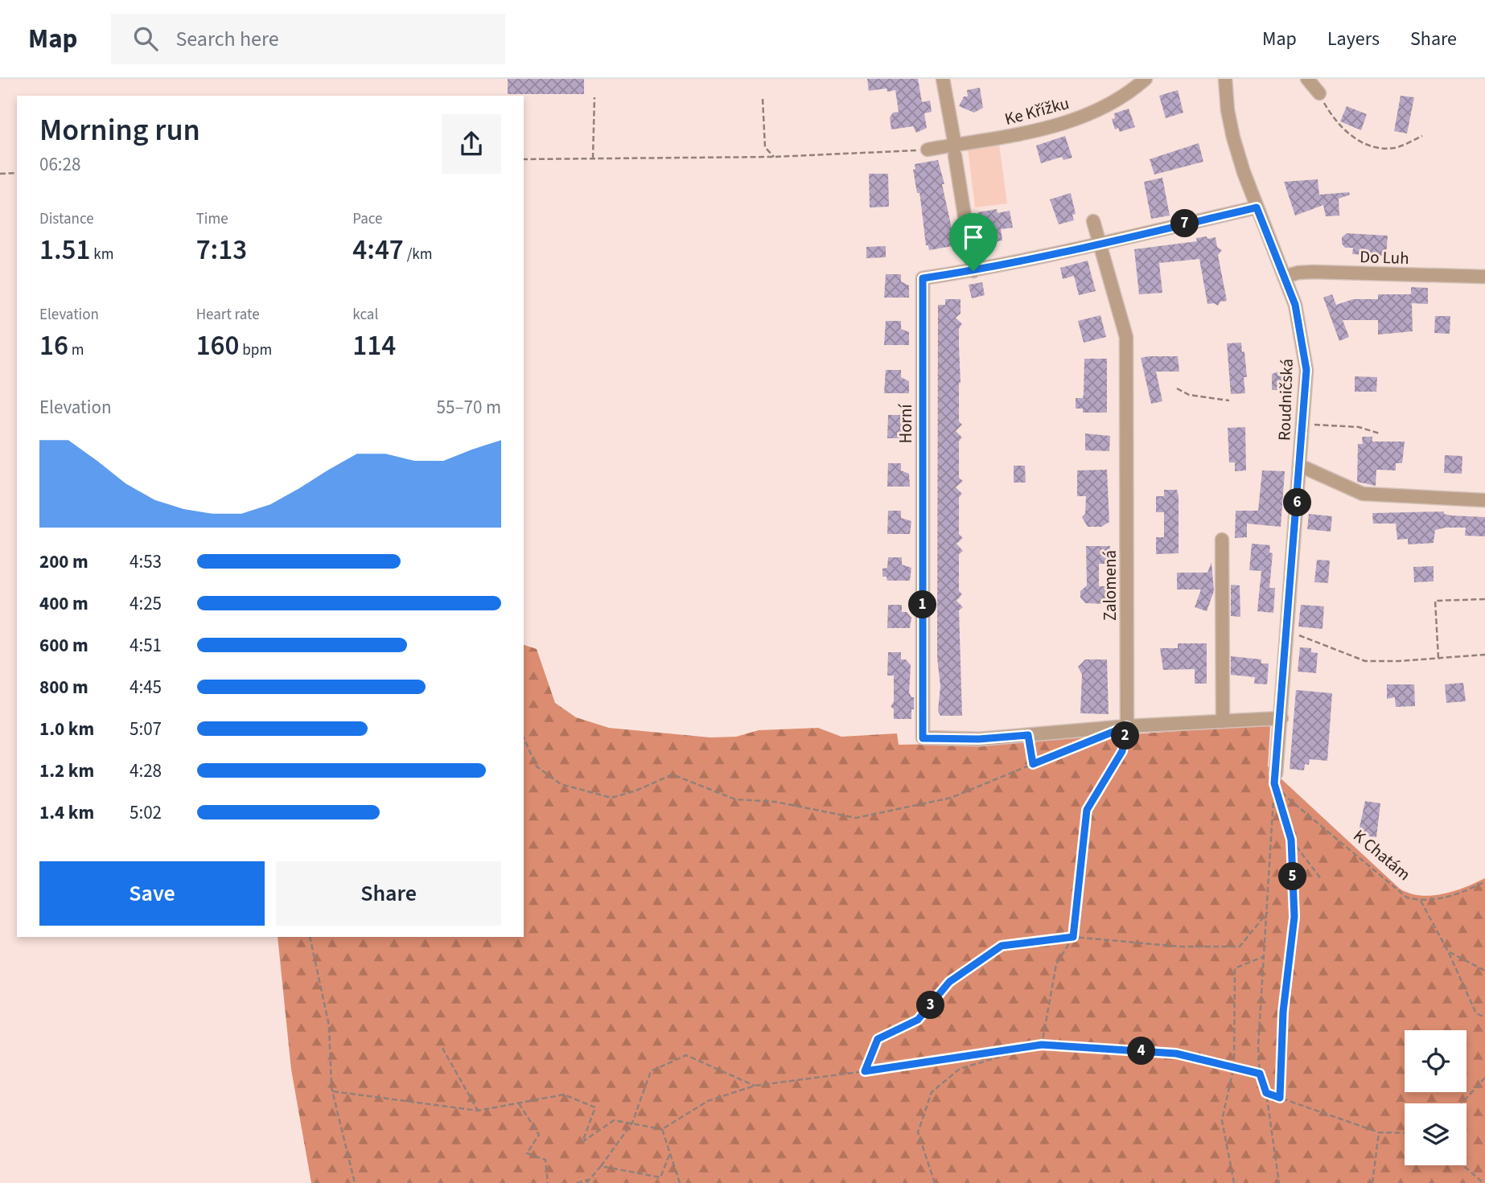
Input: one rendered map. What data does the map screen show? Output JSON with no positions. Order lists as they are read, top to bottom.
{
  "streets": {
    "street": [
      "Ke Křížku",
      "Do Luh",
      "Roudničská",
      "Horní",
      "Zalomená"
    ],
    "path": ["K Chatám"]
  },
  "crossings": [
    ["Do Luh", "Roudničská"],
    ["Roudničská", "K Chatám"]
  ],
  "page": {
    "header": "Map",
    "search": "Search here",
    "nav": ["Map", "Layers", "Share"],
    "heading": ["Morning run", "06:28"],
    "stats": [
      ["Distance", "1.51 km"],
      ["Time", "7:13"],
      ["Pace", "4:47 /km"],
      ["Elevation", "16 m"],
      ["Heart rate", "160 bpm"],
      ["kcal", "114"]
    ],
    "pins": [
      "7",
      "6",
      "1",
      "2",
      "5",
      "3",
      "4"
    ],
    "chart": ["Elevation", "55–70 m"],
    "list": [
      {
        "name": "200 m",
        "note": "4:53"
      },
      {
        "name": "400 m",
        "note": "4:25"
      },
      {
        "name": "600 m",
        "note": "4:51"
      },
      {
        "name": "800 m",
        "note": "4:45"
      },
      {
        "name": "1.0 km",
        "note": "5:07"
      },
      {
        "name": "1.2 km",
        "note": "4:28"
      },
      {
        "name": "1.4 km",
        "note": "5:02"
      }
    ],
    "buttons": ["Save", "Share"]
  }
}
